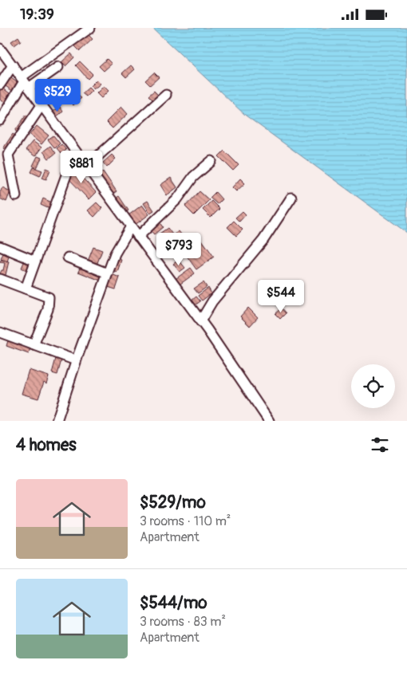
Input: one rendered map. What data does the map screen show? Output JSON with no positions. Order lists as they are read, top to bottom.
{
  "page": {
    "status": "19:39",
    "price": [
      "$529",
      "$881",
      "$793",
      "$544"
    ],
    "heading": "4 homes",
    "list": [
      {
        "name": "$529/mo",
        "note": "3 rooms · 110 m² · Apartment"
      },
      {
        "name": "$544/mo",
        "note": "3 rooms · 83 m² · Apartment"
      }
    ]
  }
}
